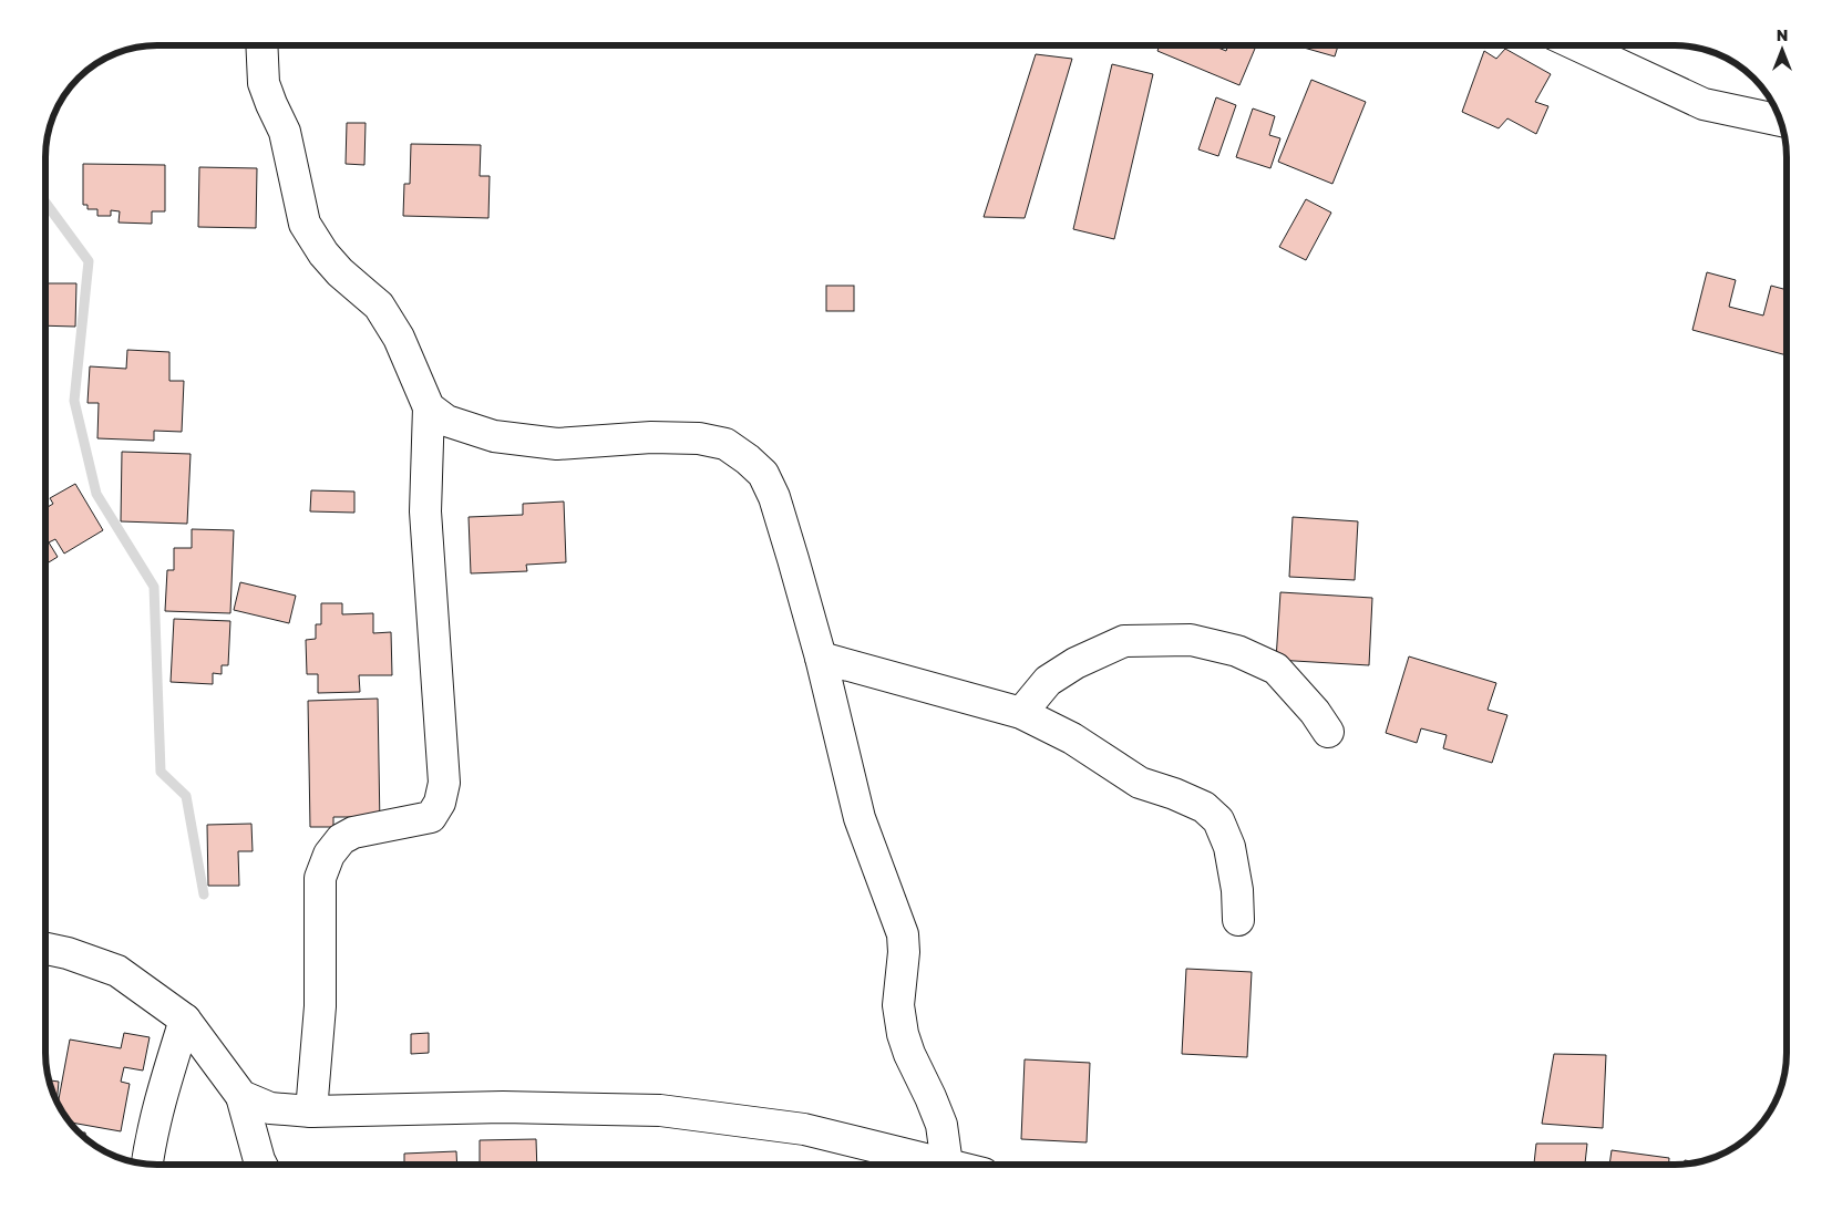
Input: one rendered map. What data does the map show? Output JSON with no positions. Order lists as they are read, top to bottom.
{
  "north": "top"
}
